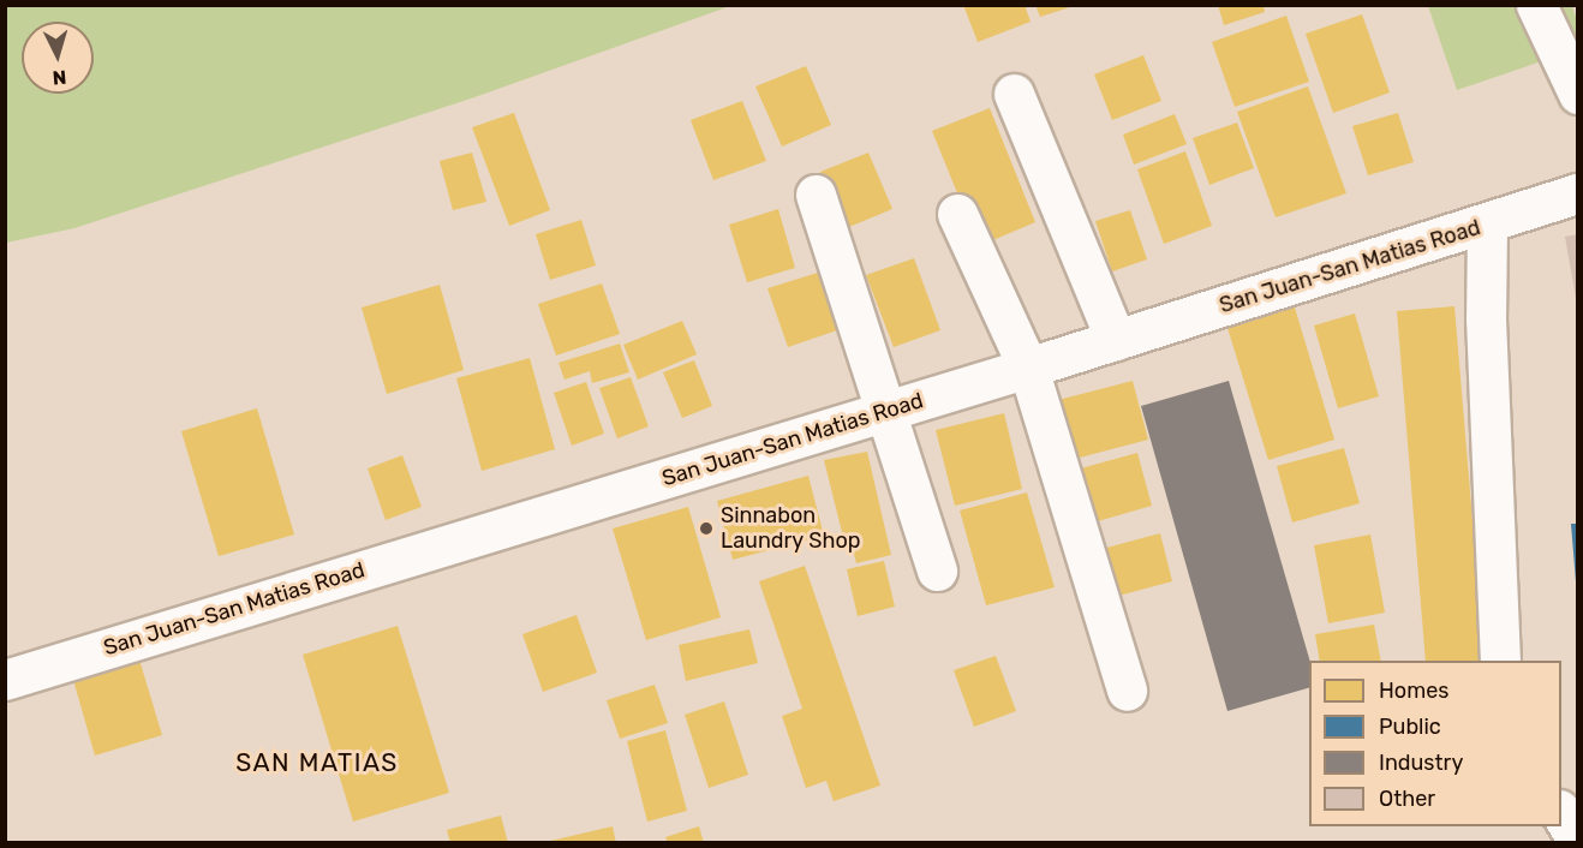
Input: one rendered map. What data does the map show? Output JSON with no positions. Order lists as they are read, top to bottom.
{
  "streets": {
    "street": ["San Juan-San Matias Road"]
  },
  "districts": ["SAN MATIAS"],
  "places": ["Sinnabon Laundry Shop"],
  "legend": [
    "Homes",
    "Public",
    "Industry",
    "Other"
  ],
  "north": "bottom"
}
